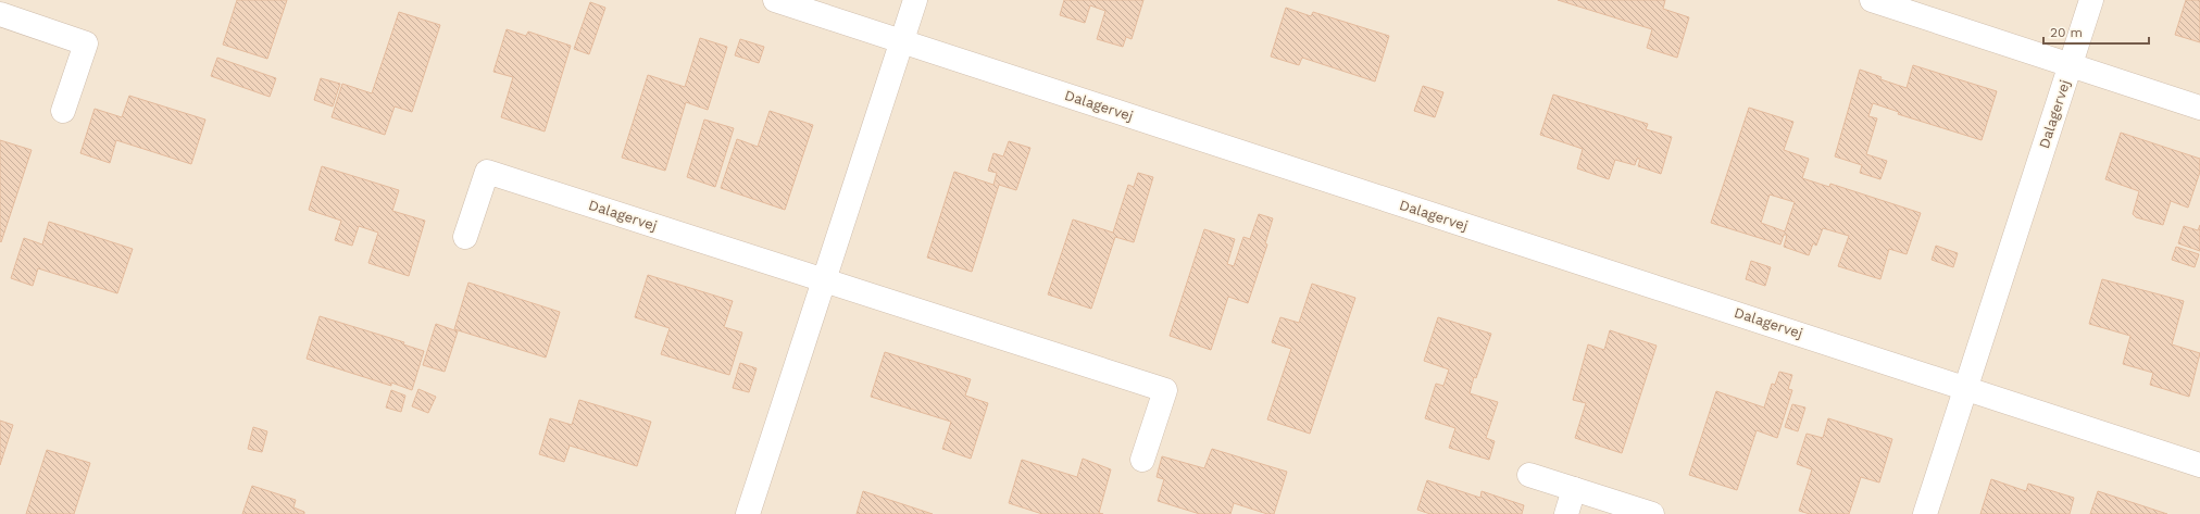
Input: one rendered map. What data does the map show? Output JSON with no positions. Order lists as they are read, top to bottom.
{
  "streets": {
    "street": ["Dalagervej"]
  },
  "scale_bar": "20 m"
}
